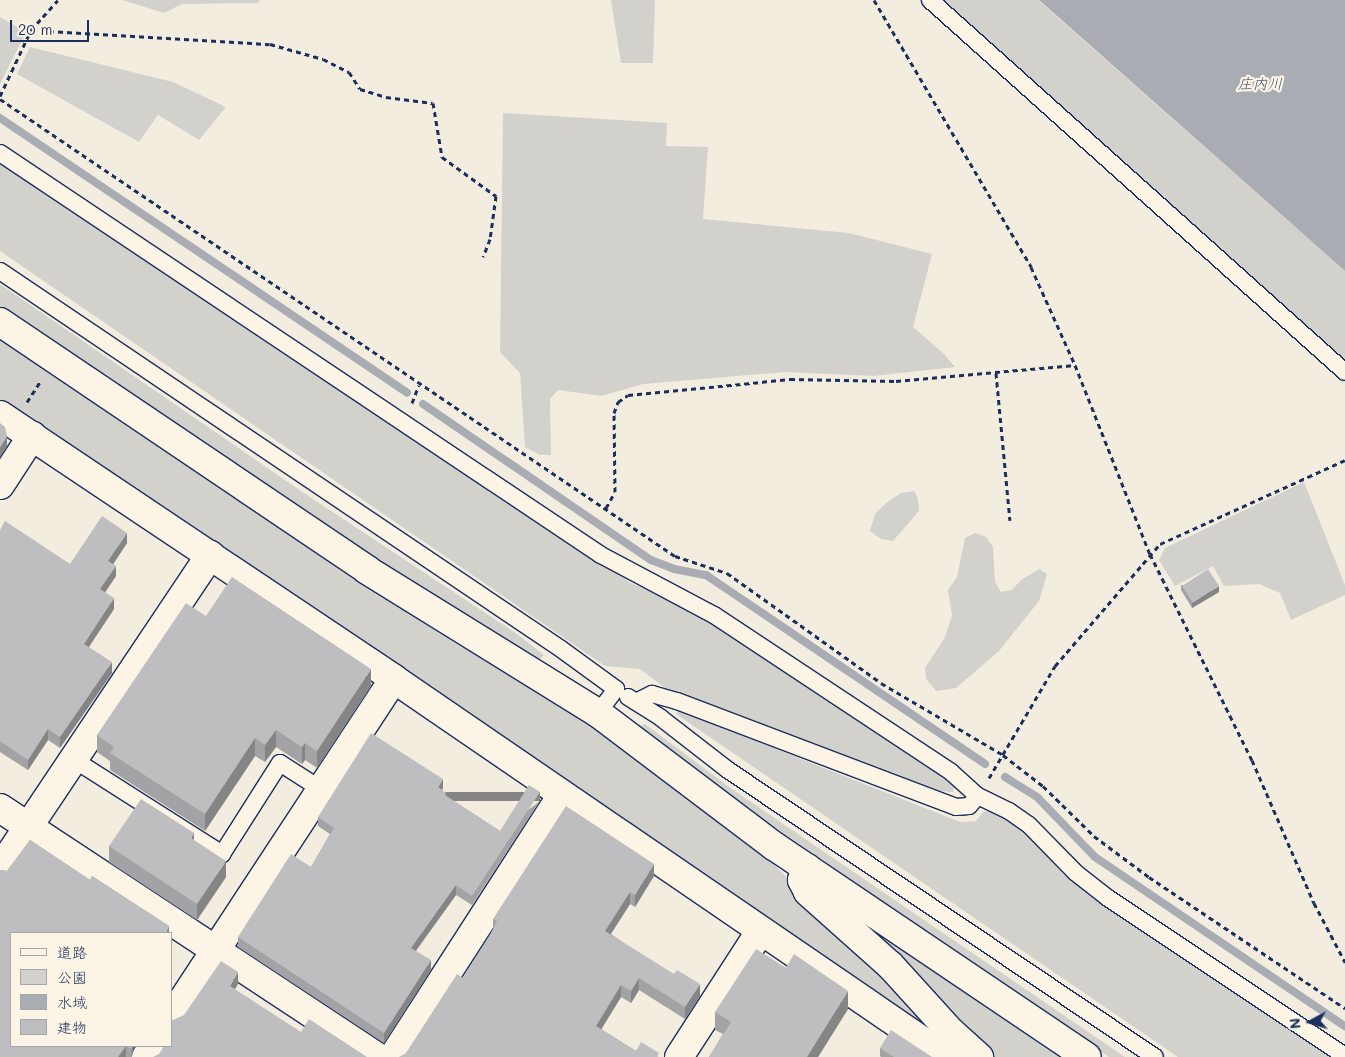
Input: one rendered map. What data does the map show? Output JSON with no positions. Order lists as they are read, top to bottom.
{
  "water": ["庄内川"],
  "legend": [
    "道路",
    "公園",
    "水域",
    "建物"
  ],
  "scale_bar": "20 m",
  "north": "left"
}
